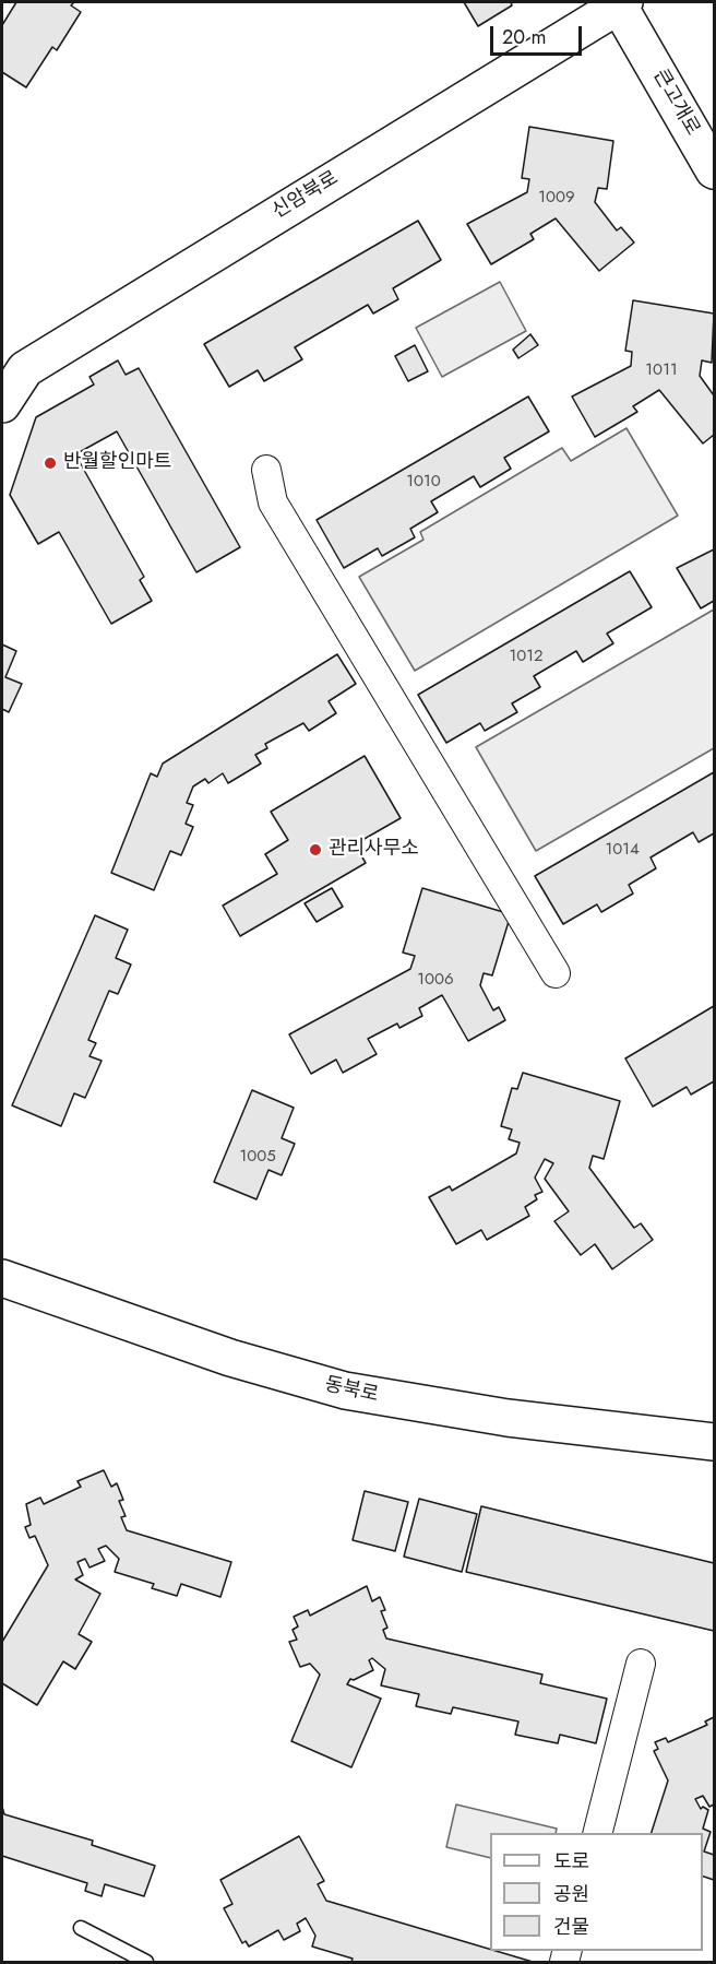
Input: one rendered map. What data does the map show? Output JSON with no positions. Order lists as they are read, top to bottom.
{
  "streets": {
    "main road": ["큰고개로", "신암북로", "동북로"]
  },
  "crossings": [
    ["큰고개로", "신암북로"]
  ],
  "places": ["반월할인마트", "관리사무소"],
  "house_numbers": [
    "1009",
    "1011",
    "1010",
    "1012",
    "1014",
    "1006",
    "1005"
  ],
  "legend": ["도로", "공원", "건물"],
  "scale_bar": "20 m"
}
